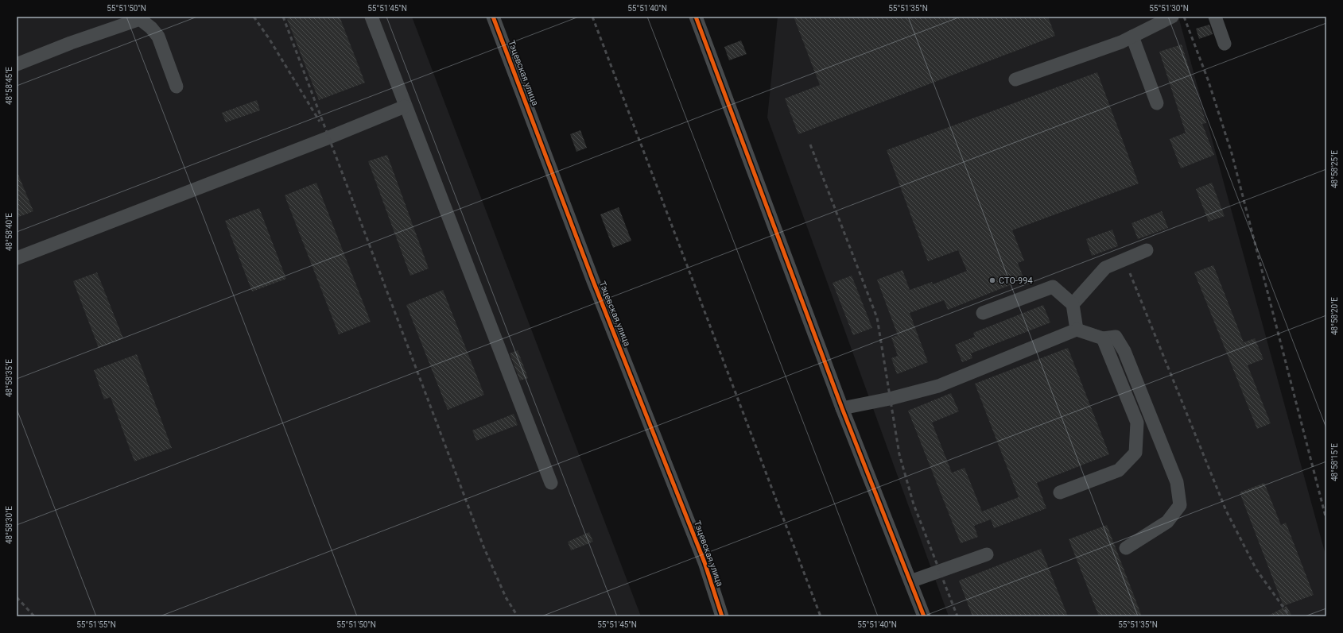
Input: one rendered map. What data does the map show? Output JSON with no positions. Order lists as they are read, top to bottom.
{
  "streets": {
    "street": ["Тэцевская улица"]
  },
  "places": ["СТО-994"],
  "coordinates": [
    "55°51'50\"N",
    "55°51'45\"N",
    "55°51'40\"N",
    "55°51'35\"N",
    "55°51'30\"N",
    "48°58'45\"E",
    "48°58'25\"E",
    "48°58'40\"E",
    "48°58'20\"E",
    "48°58'35\"E",
    "48°58'15\"E",
    "48°58'30\"E",
    "55°51'55\"N"
  ]
}
